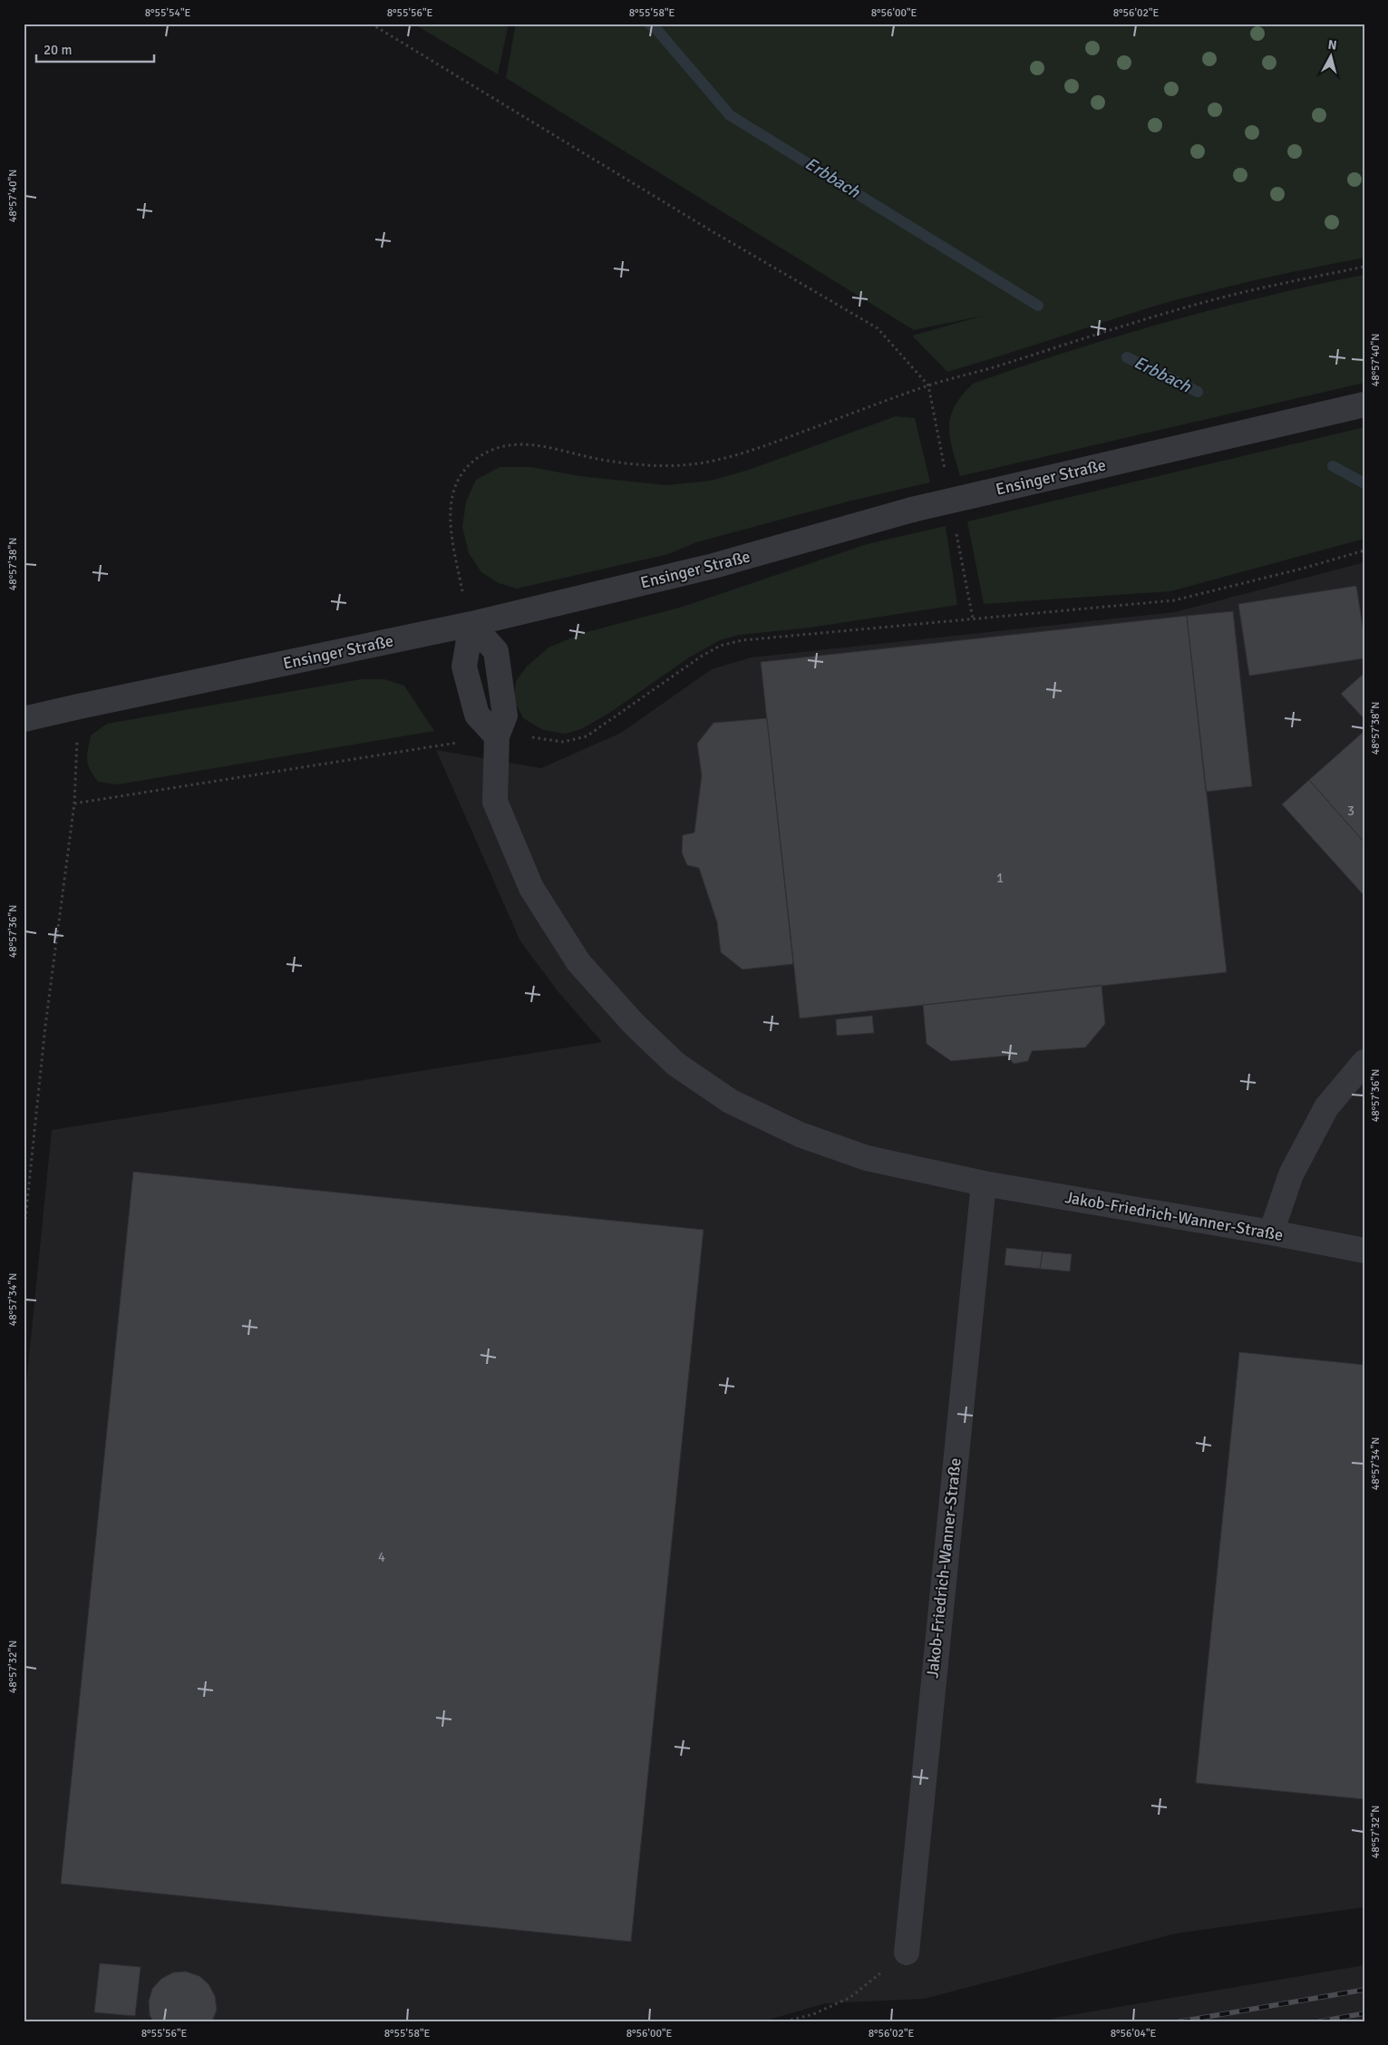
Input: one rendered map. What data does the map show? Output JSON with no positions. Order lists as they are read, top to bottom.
{
  "streets": {
    "street": ["Ensinger Straße", "Jakob-Friedrich-Wanner-Straße"]
  },
  "crossings": [
    ["Ensinger Straße", "Jakob-Friedrich-Wanner-Straße"]
  ],
  "water": ["Erbbach"],
  "house_numbers": ["3", "1", "4"],
  "scale_bar": "20 m",
  "north": "top",
  "coordinates": [
    "8°55'54\"E",
    "8°55'56\"E",
    "8°55'58\"E",
    "8°56'00\"E",
    "8°56'02\"E",
    "48°57'40\"N",
    "48°57'38\"N",
    "48°57'36\"N",
    "48°57'34\"N",
    "48°57'32\"N",
    "8°56'04\"E"
  ]
}
